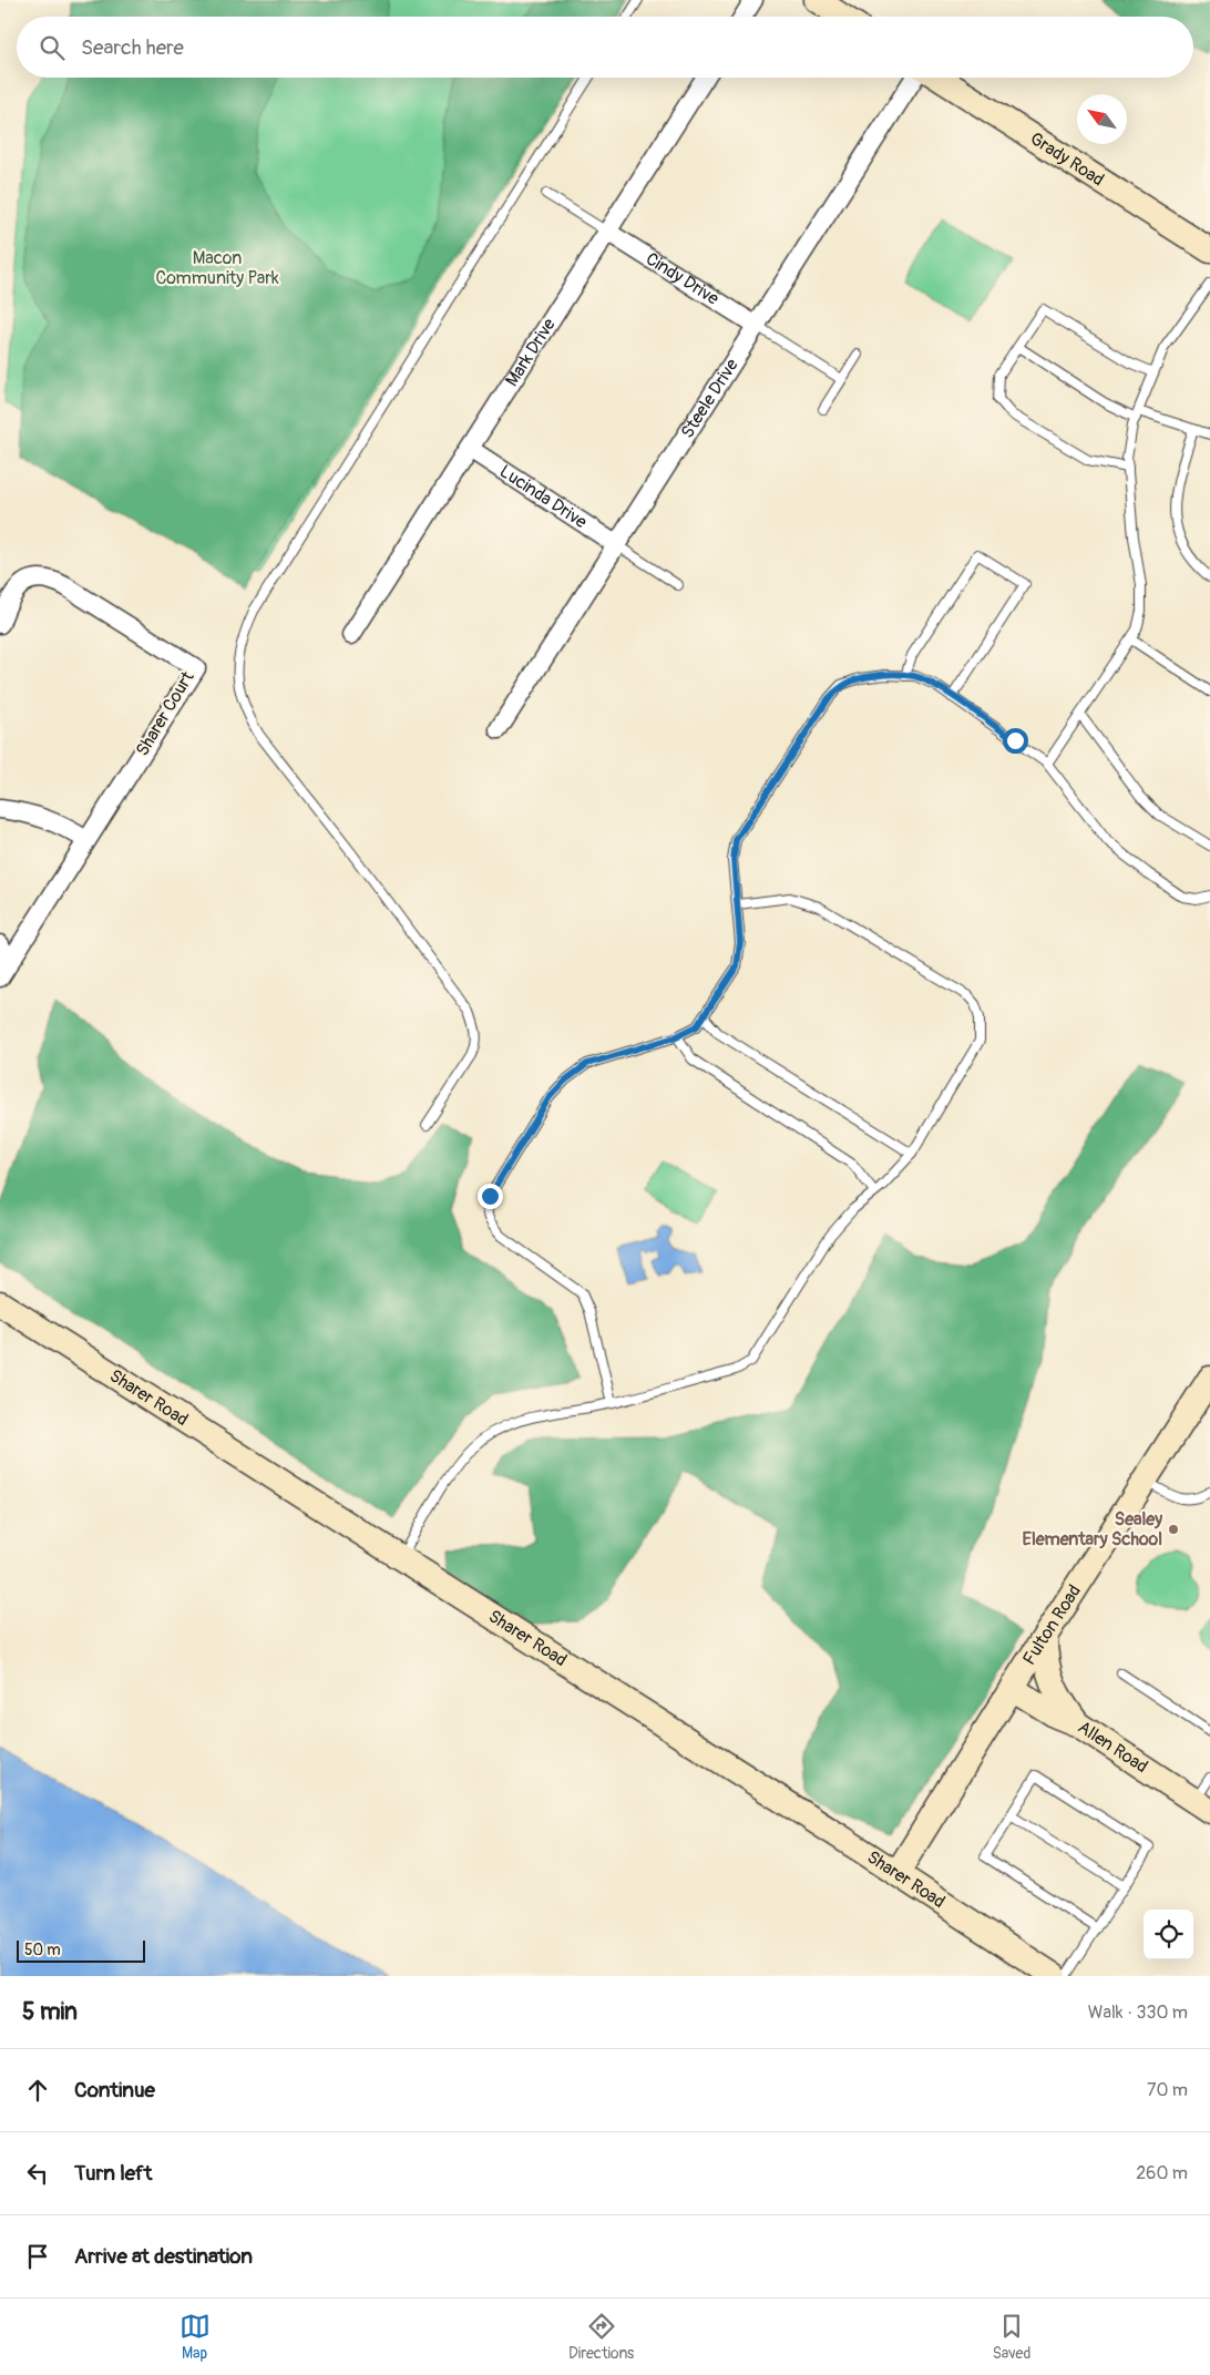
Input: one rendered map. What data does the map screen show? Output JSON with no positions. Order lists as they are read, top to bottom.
{
  "streets": {
    "street": [
      "Grady Road",
      "Cindy Drive",
      "Mark Drive",
      "Steele Drive",
      "Lucinda Drive",
      "Sharer Court",
      "Sharer Road",
      "Fulton Road",
      "Allen Road"
    ]
  },
  "crossings": [
    ["Cindy Drive", "Mark Drive"],
    ["Cindy Drive", "Steele Drive"],
    ["Mark Drive", "Lucinda Drive"],
    ["Steele Drive", "Lucinda Drive"],
    ["Sharer Road", "Fulton Road"],
    ["Fulton Road", "Allen Road"]
  ],
  "parks": ["Macon Community Park"],
  "places": ["Sealey Elementary School"],
  "scale_bar": "50 m",
  "north": "top left",
  "page": {
    "search": "Search here",
    "scale": "50 m",
    "heading": ["5 min", "Walk · 330 m"],
    "list": [
      ["Continue", "70 m"],
      ["Turn left", "260 m"],
      "Arrive at destination"
    ],
    "nav": ["Map", "Directions", "Saved"]
  }
}
